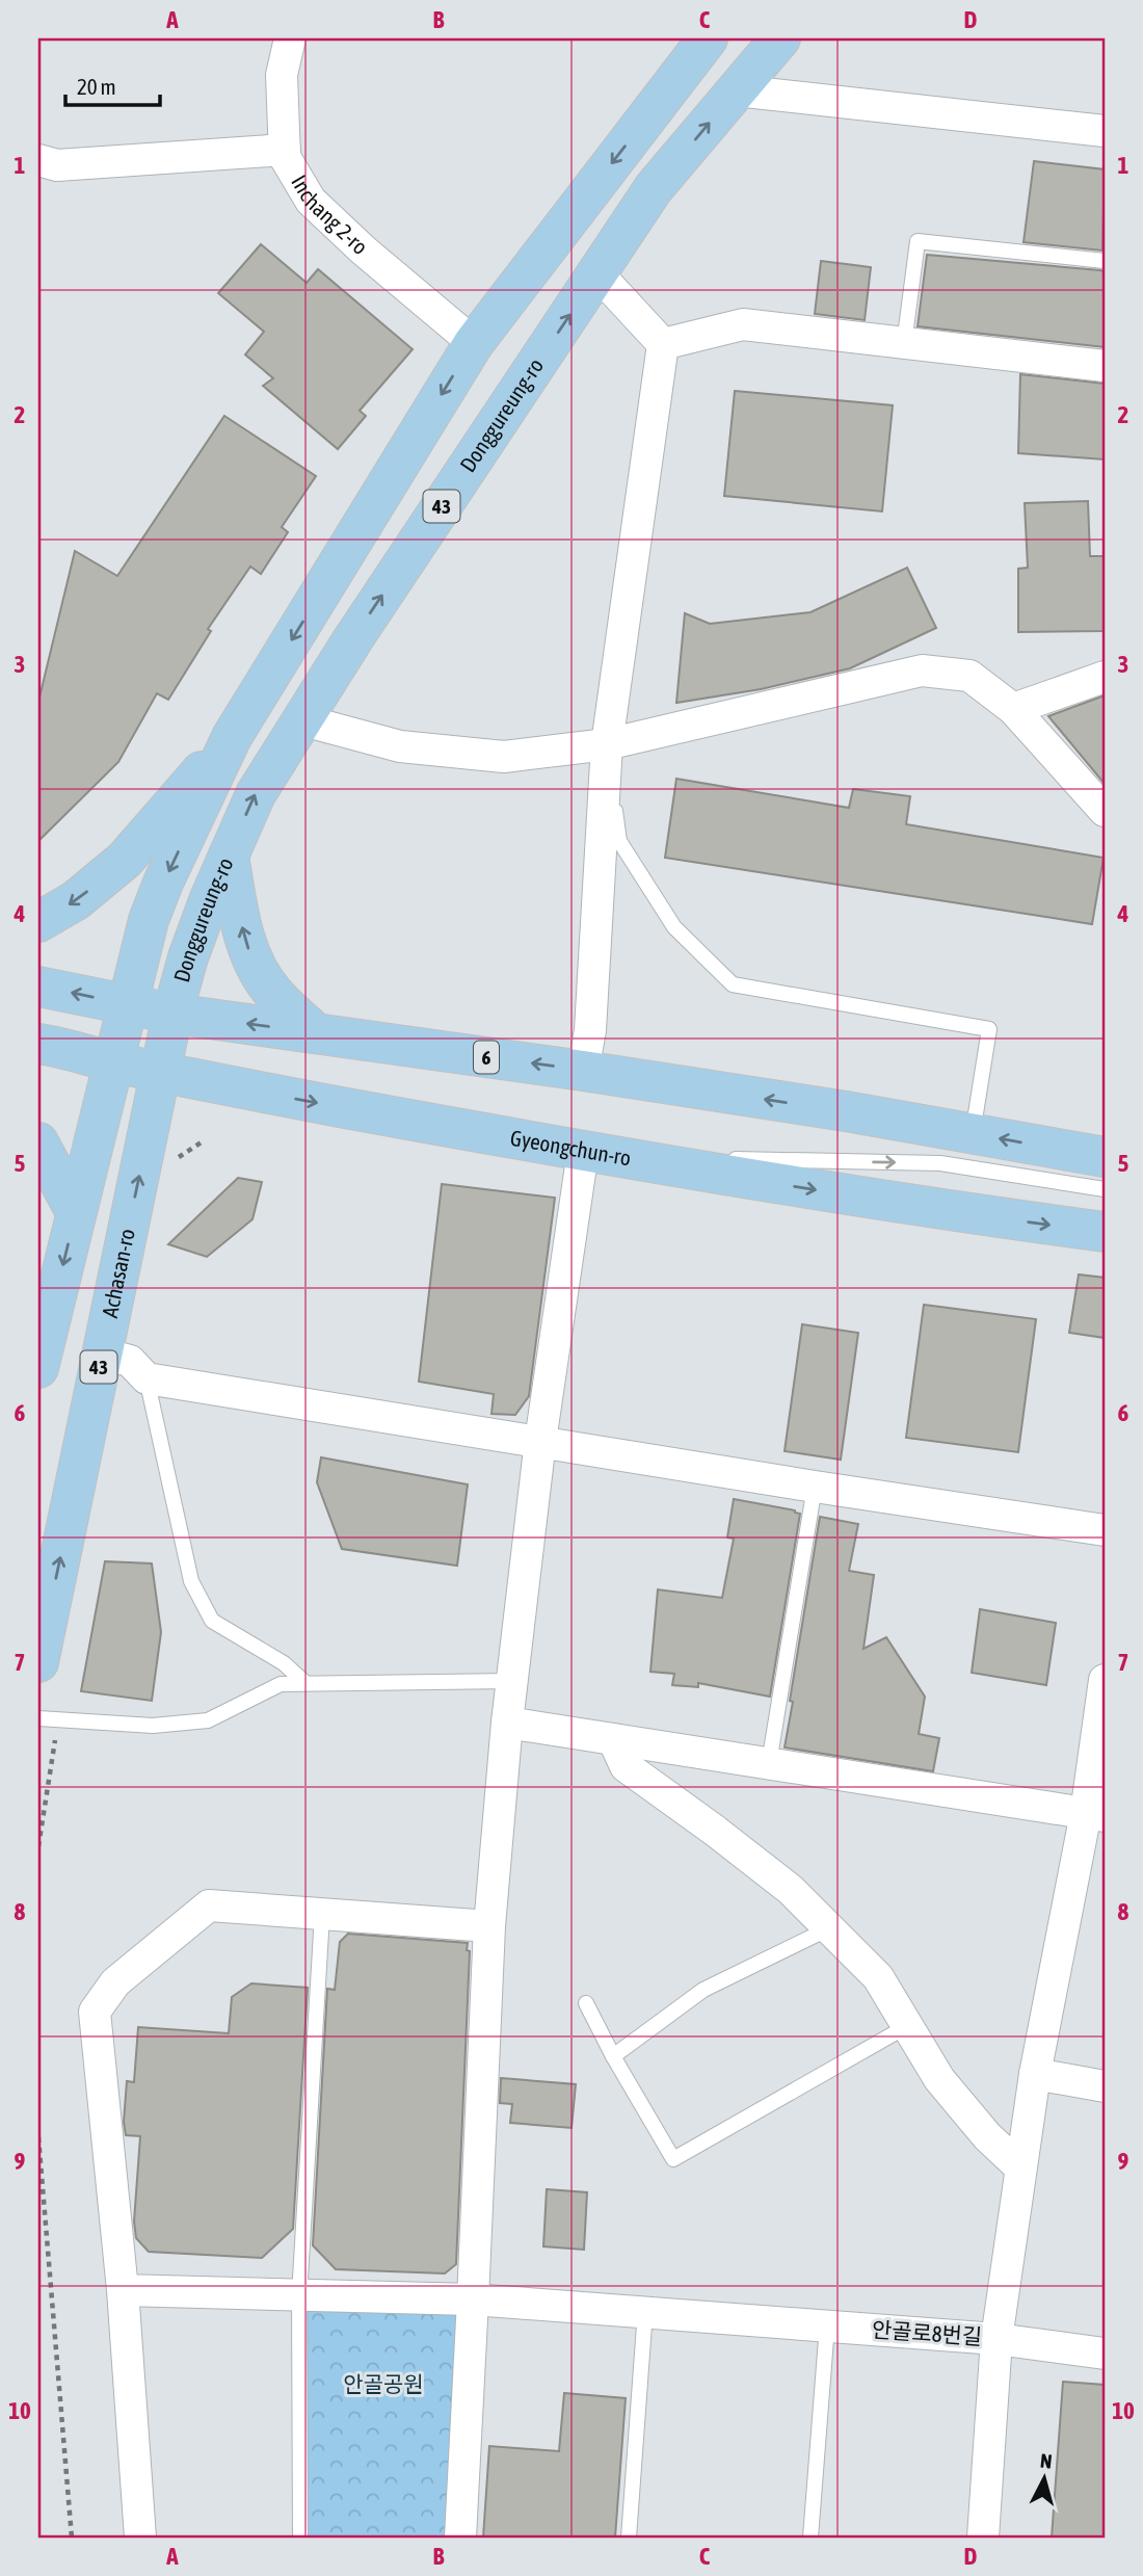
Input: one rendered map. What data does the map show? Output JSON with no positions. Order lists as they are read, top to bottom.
{
  "streets": {
    "main road": [
      "Donggureung-ro",
      "43",
      "6",
      "Gyeongchun-ro",
      "Achasan-ro"
    ],
    "street": ["Inchang 2-ro", "안골로8번길"]
  },
  "crossings": [
    ["Donggureung-ro", "6"],
    ["Donggureung-ro", "Achasan-ro"],
    ["6", "Achasan-ro"],
    ["Gyeongchun-ro", "Achasan-ro"]
  ],
  "parks": ["안골공원"],
  "scale_bar": "20 m",
  "north": "top",
  "grid": {
    "columns": [
      "A",
      "B",
      "C",
      "D"
    ],
    "rows": [
      "1",
      "2",
      "3",
      "4",
      "5",
      "6",
      "7",
      "8",
      "9",
      "10"
    ]
  }
}
